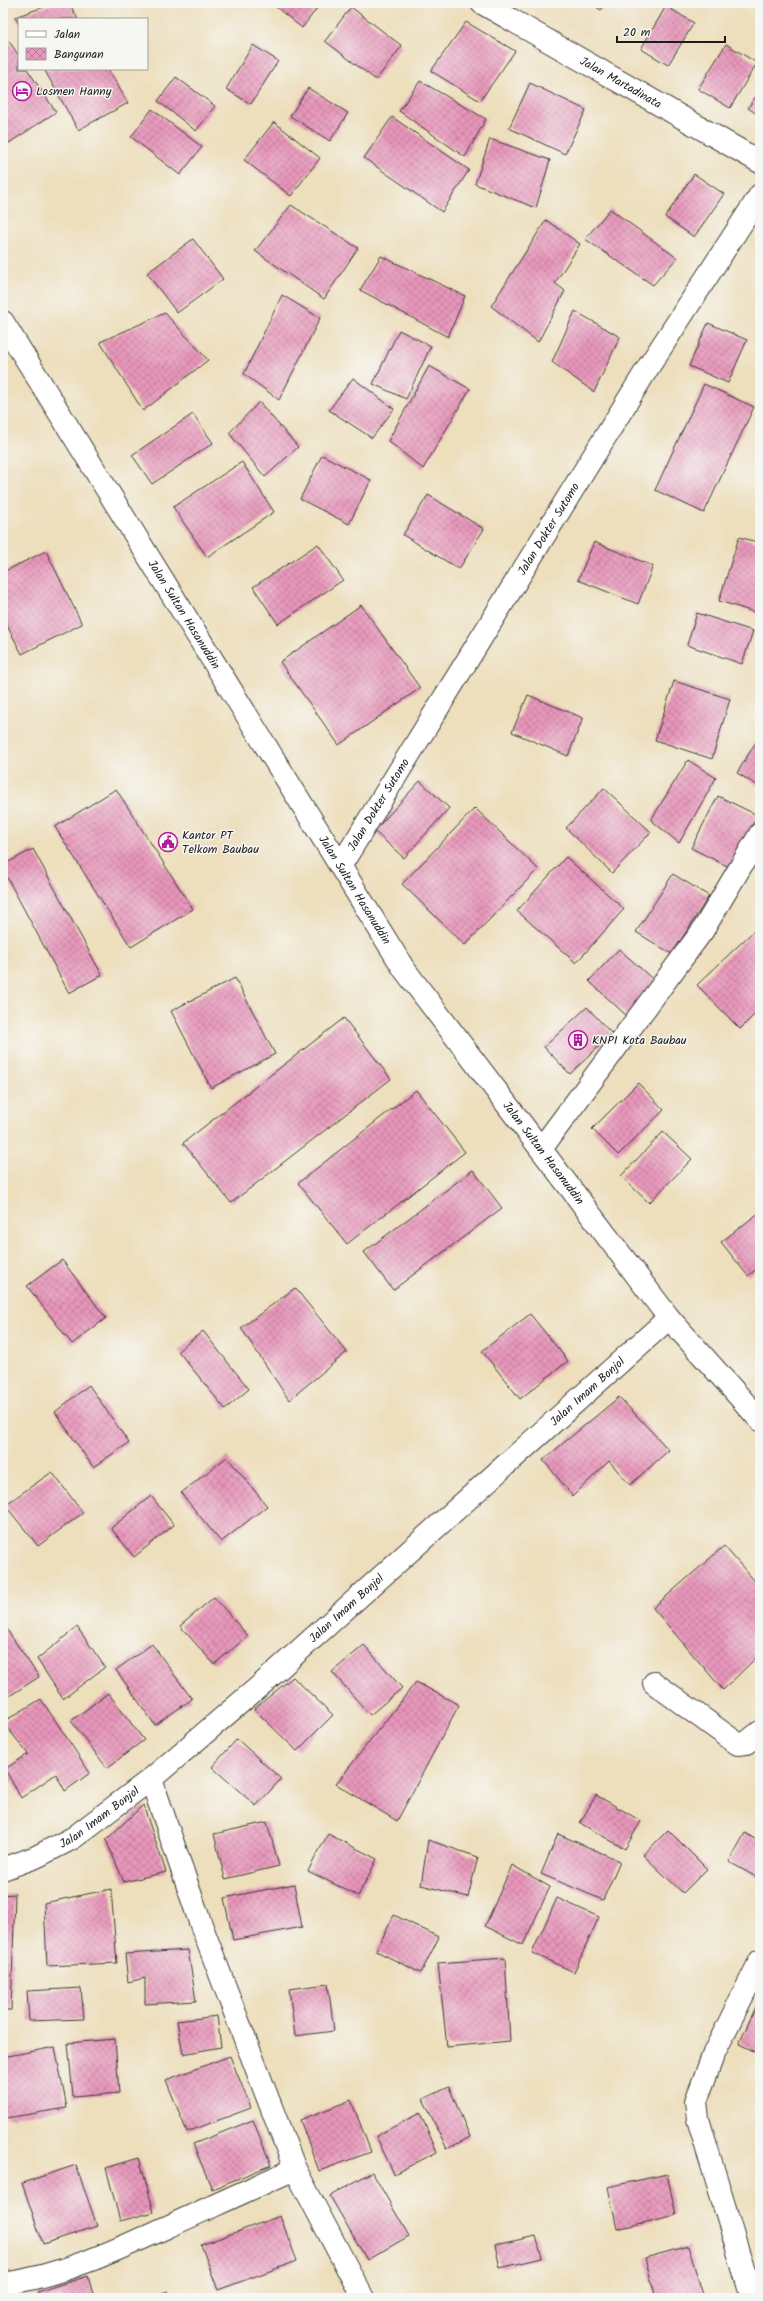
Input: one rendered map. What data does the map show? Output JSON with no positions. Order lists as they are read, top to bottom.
{
  "streets": {
    "main road": [
      "Jalan Martadinata",
      "Jalan Dokter Sutomo",
      "Jalan Sultan Hasanuddin",
      "Jalan Imam Bonjol"
    ]
  },
  "crossings": [
    ["Jalan Dokter Sutomo", "Jalan Sultan Hasanuddin"],
    ["Jalan Sultan Hasanuddin", "Jalan Imam Bonjol"]
  ],
  "places": {
    "hotel": ["Losmen Hanny"],
    "public building": ["Kantor PT Telkom Baubau"],
    "building": ["KNPI Kota Baubau"]
  },
  "legend": ["Jalan", "Bangunan"],
  "scale_bar": "20 m"
}
